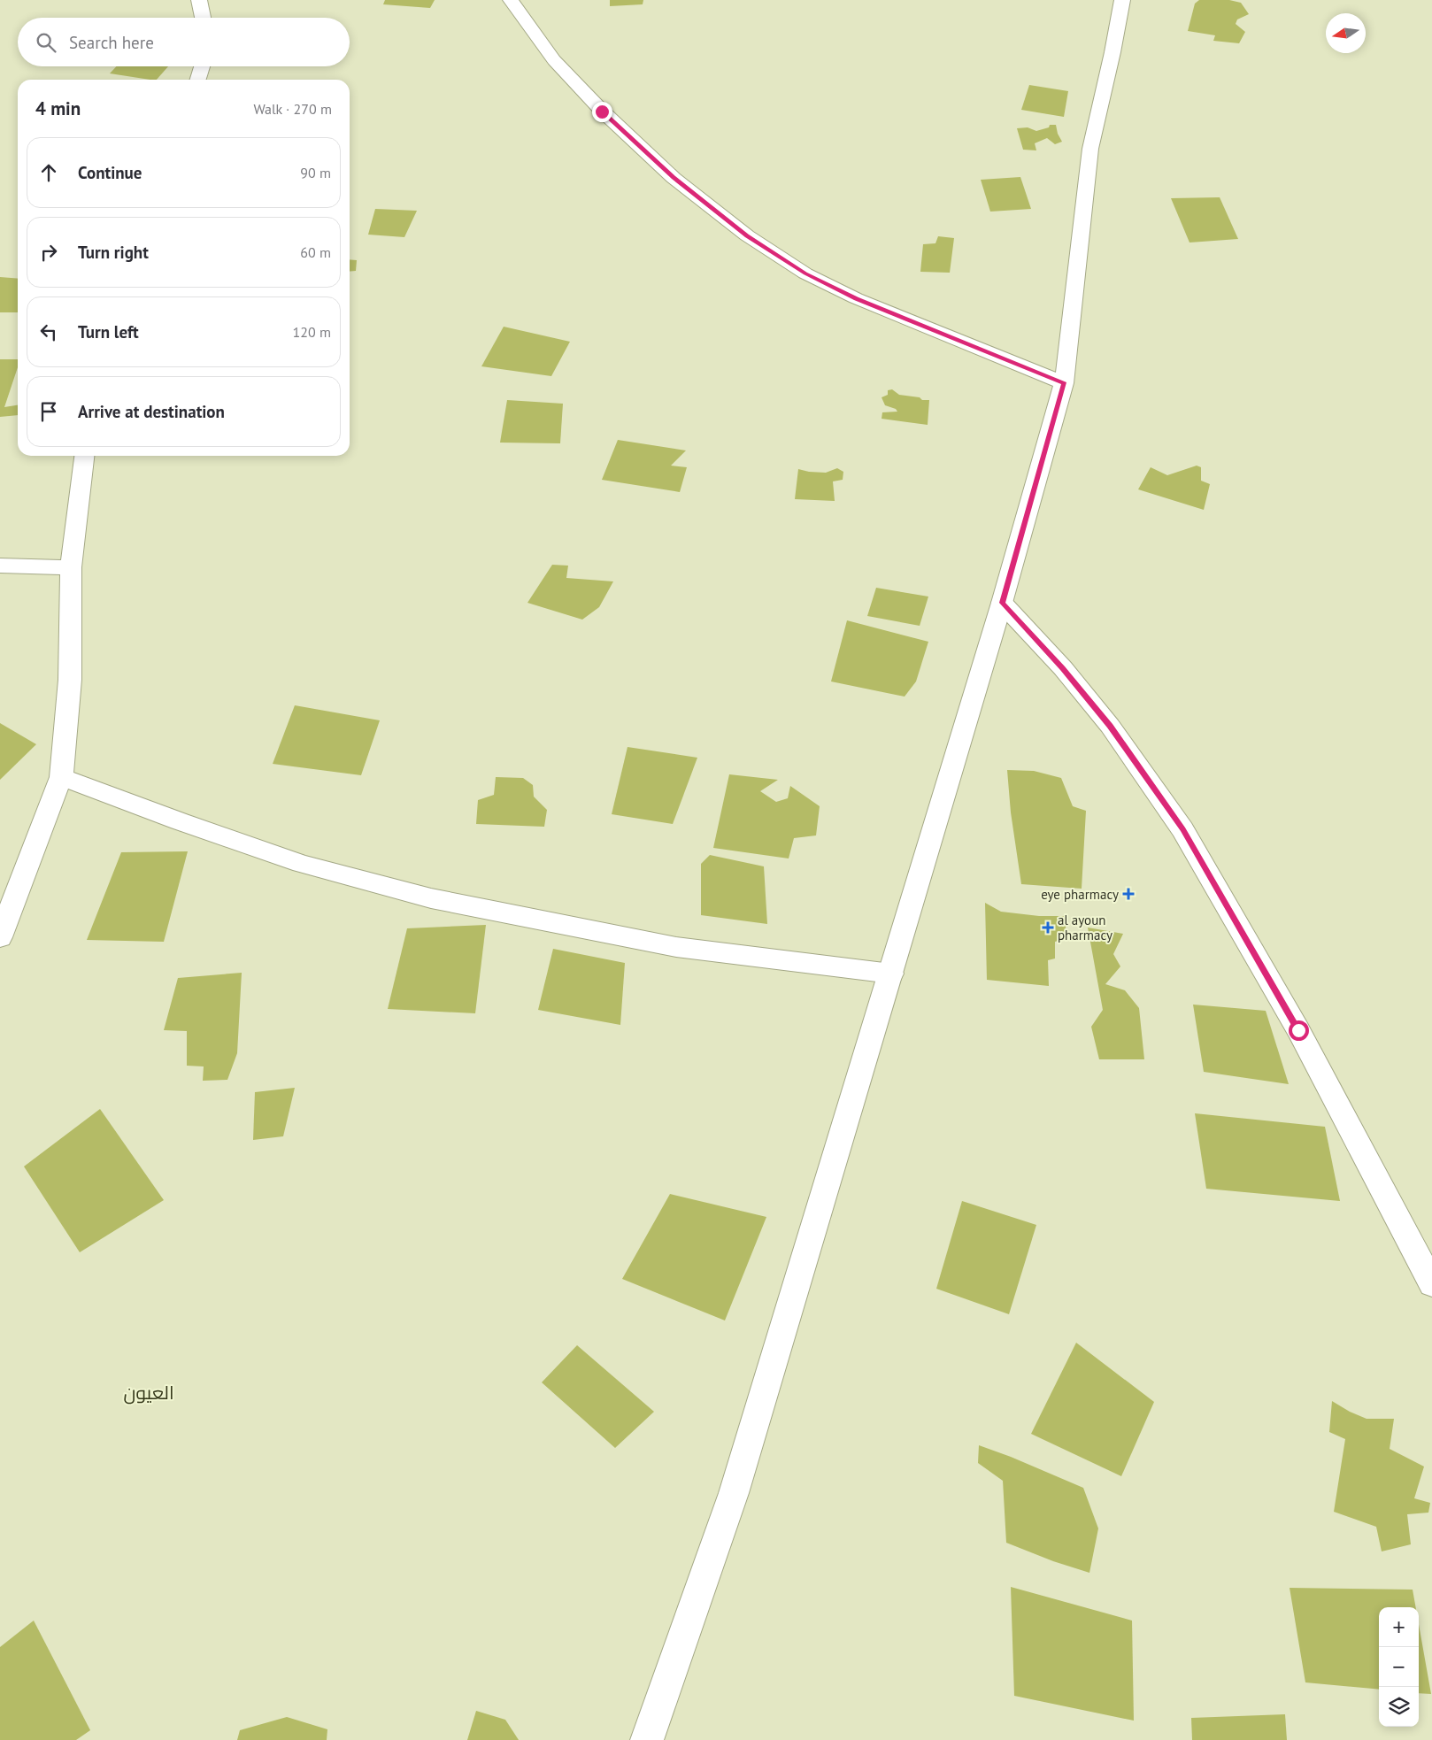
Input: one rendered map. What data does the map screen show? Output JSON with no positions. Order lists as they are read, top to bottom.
{
  "districts": ["العيون"],
  "places": {
    "health": ["eye pharmacy", "al ayoun pharmacy"]
  },
  "north": "left",
  "page": {
    "search": "Search here",
    "heading": ["4 min", "Walk · 270 m"],
    "list": [
      ["Continue", "90 m"],
      ["Turn right", "60 m"],
      ["Turn left", "120 m"],
      "Arrive at destination"
    ],
    "map_buttons": ["+", "−"]
  }
}
